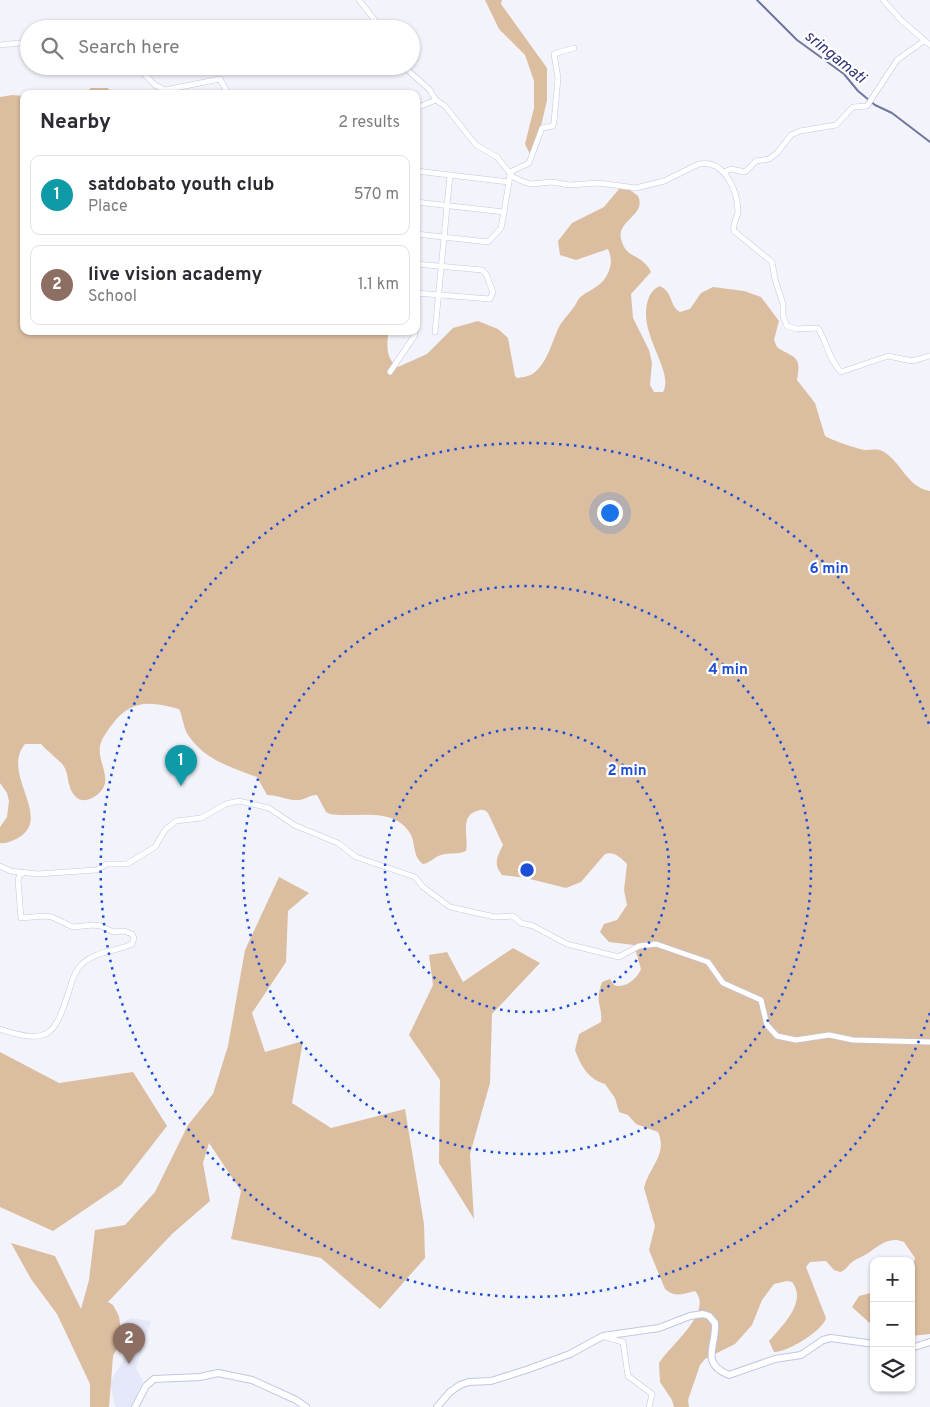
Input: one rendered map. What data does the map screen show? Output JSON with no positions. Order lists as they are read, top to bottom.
{
  "water": ["sringamati"],
  "page": {
    "search": "Search here",
    "heading": ["Nearby", "2 results"],
    "list": [
      {
        "mark": "1",
        "name": "satdobato youth club",
        "note": "Place",
        "value": "570 m"
      },
      {
        "mark": "2",
        "name": "live vision academy",
        "note": "School",
        "value": "1.1 km"
      }
    ],
    "pins": ["1", "2"],
    "map_buttons": ["+", "−"]
  },
  "rings": ["6 min", "4 min", "2 min"]
}
